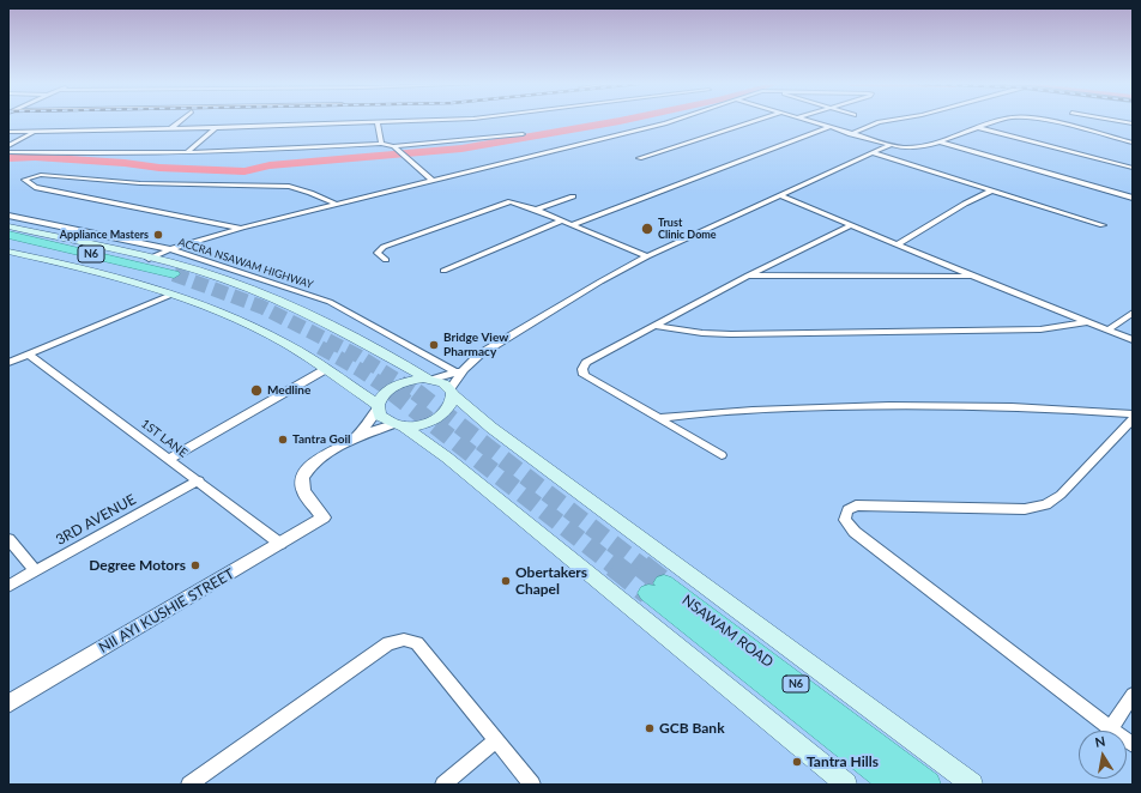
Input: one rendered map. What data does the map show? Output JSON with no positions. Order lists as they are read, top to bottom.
{
  "streets": {
    "highway": ["N6", "NSAWAM ROAD"],
    "street": [
      "ACCRA NSAWAM HIGHWAY",
      "1ST LANE",
      "3RD AVENUE",
      "NII AYI KUSHIE STREET"
    ]
  },
  "crossings": [
    ["1ST LANE", "3RD AVENUE"],
    ["1ST LANE", "NII AYI KUSHIE STREET"]
  ],
  "places": [
    "Trust Clinic Dome",
    "Appliance Masters",
    "Bridge View Pharmacy",
    "Medline",
    "Tantra Goil",
    "Degree Motors",
    "Obertakers Chapel",
    "GCB Bank",
    "Tantra Hills"
  ],
  "north": "top"
}
